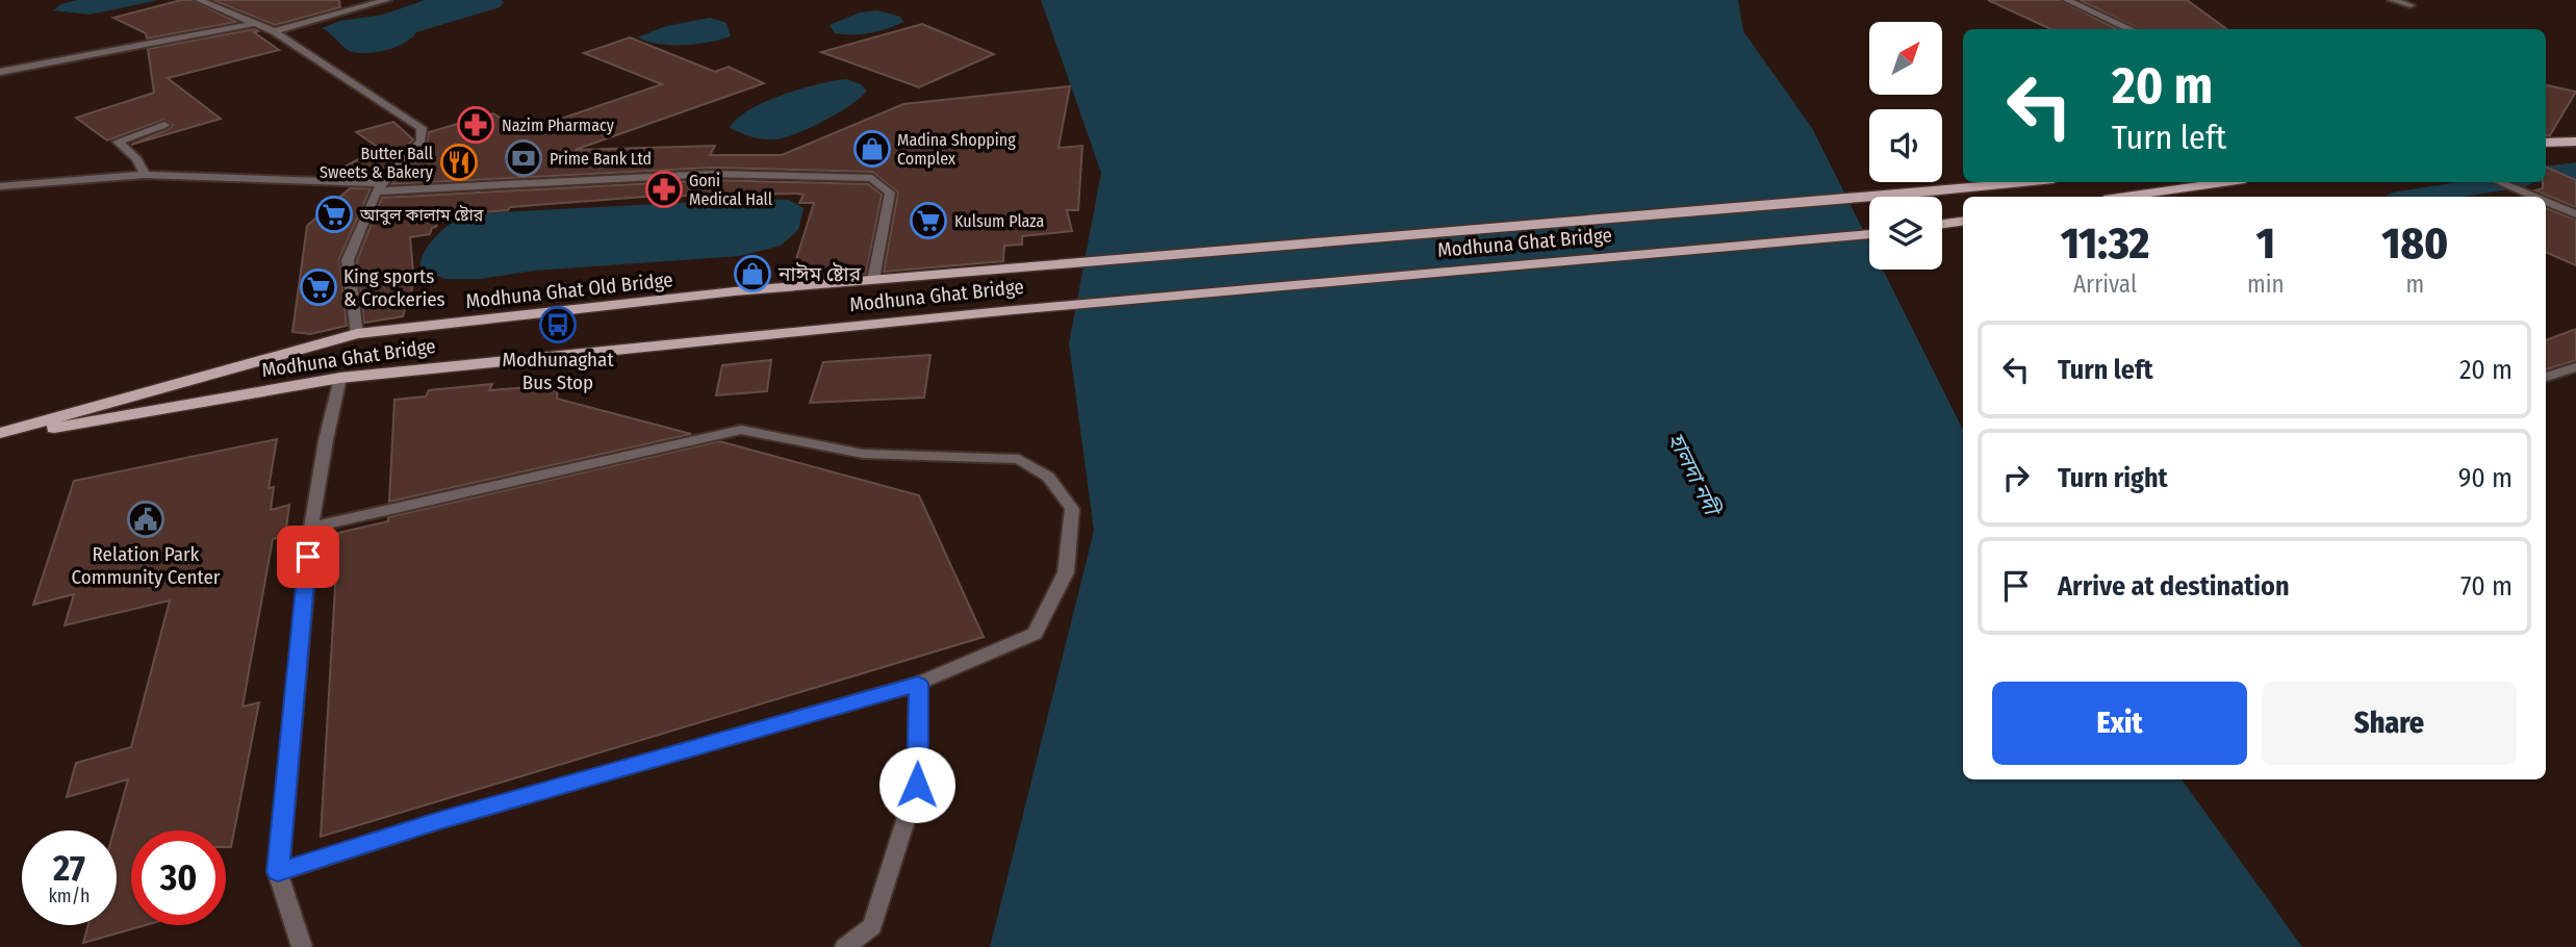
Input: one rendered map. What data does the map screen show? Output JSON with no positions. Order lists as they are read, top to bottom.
{
  "streets": {
    "main road": ["Modhuna Ghat Bridge", "Modhuna Ghat Old Bridge"]
  },
  "crossings": [
    ["Modhuna Ghat Bridge", "Modhuna Ghat Old Bridge"]
  ],
  "water": ["হালদা নদী"],
  "places": {
    "pharmacy": ["Nazim Pharmacy", "Goni Medical Hall"],
    "shop": ["Madina Shopping Complex", "নাঈম ষ্টোর"],
    "bank": ["Prime Bank Ltd"],
    "restaurant": ["Butter Ball Sweets & Bakery"],
    "supermarket": ["আবুল কালাম ষ্টোর", "Kulsum Plaza", "King sports & Crockeries"],
    "bus stop": ["Modhunaghat Bus Stop"],
    "public building": ["Relation Park Community Center"]
  },
  "north": "top right",
  "page": {
    "turn": ["20 m", "Turn left"],
    "eta": [
      "11:32",
      "Arrival",
      "1",
      "min",
      "180",
      "m"
    ],
    "list": [
      {
        "name": "Turn left",
        "value": "20 m"
      },
      {
        "name": "Turn right",
        "value": "90 m"
      },
      {
        "name": "Arrive at destination",
        "value": "70 m"
      }
    ],
    "buttons": ["Exit", "Share"],
    "speed": "27 km/h",
    "limit": "30"
  }
}
